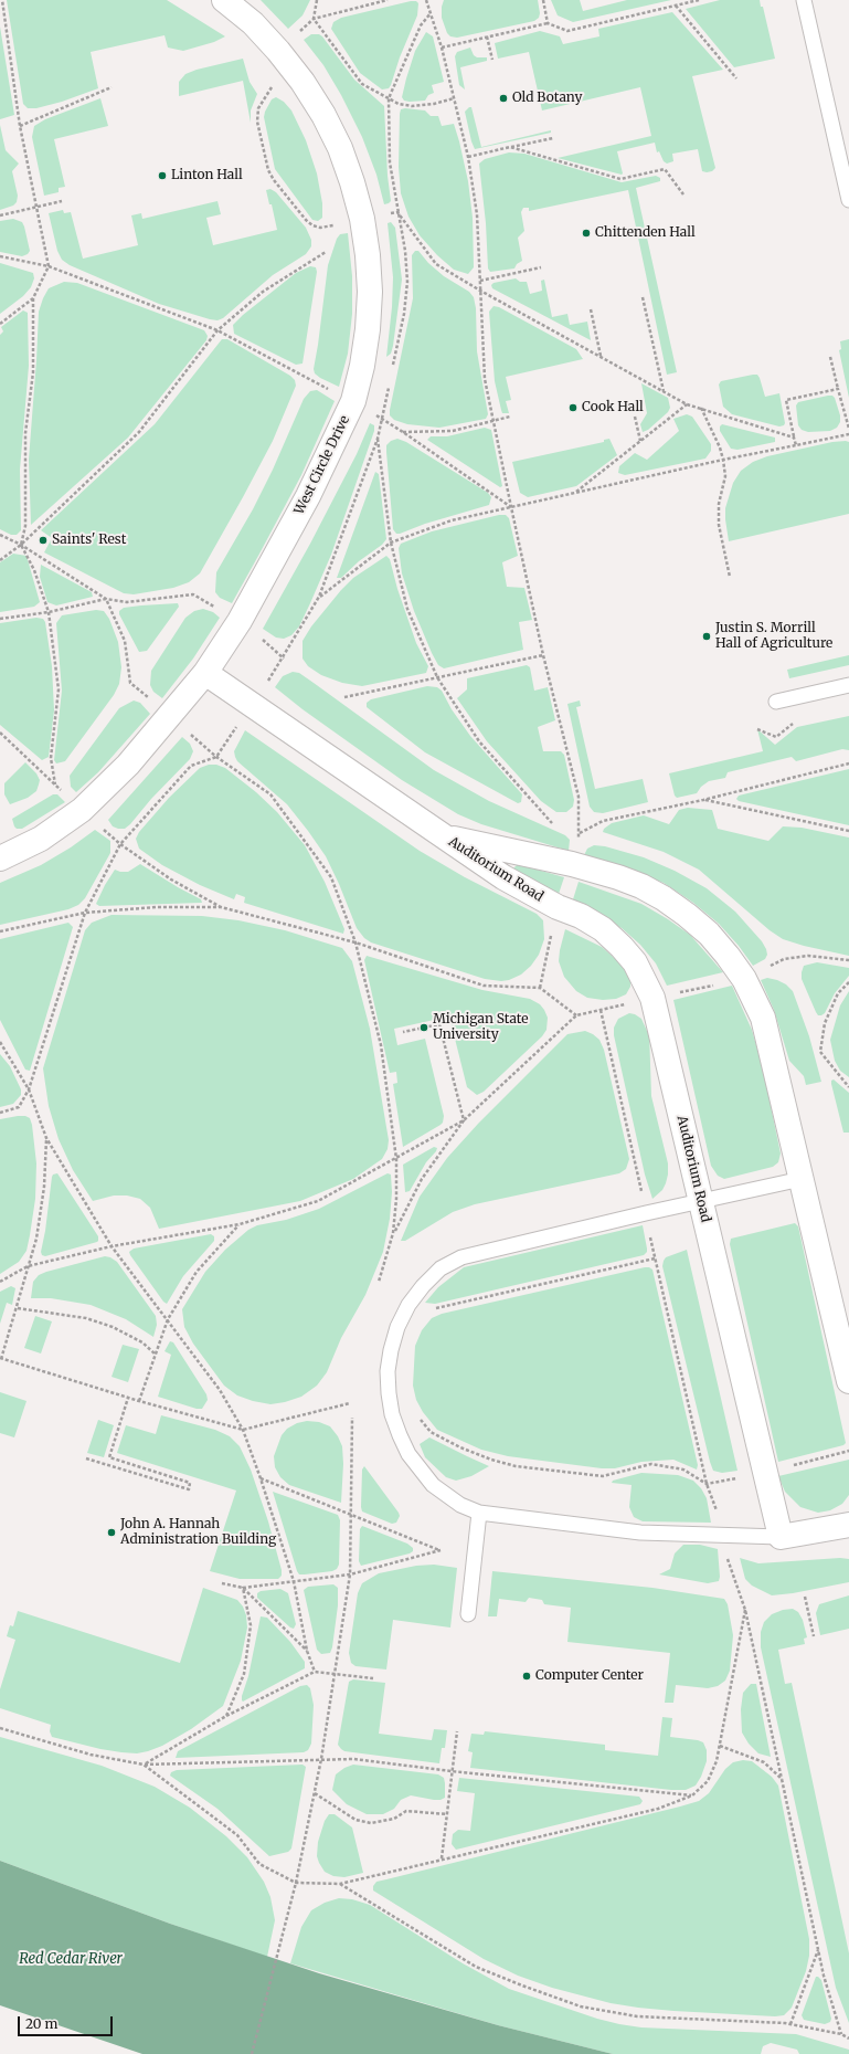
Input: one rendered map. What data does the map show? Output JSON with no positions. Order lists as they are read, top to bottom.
{
  "streets": {
    "street": ["West Circle Drive", "Auditorium Road"]
  },
  "crossings": [
    ["West Circle Drive", "Auditorium Road"]
  ],
  "water": ["Red Cedar River"],
  "places": [
    "Old Botany",
    "Linton Hall",
    "Chittenden Hall",
    "Cook Hall",
    "Saints' Rest",
    "Justin S. Morrill Hall of Agriculture",
    "Michigan State University",
    "John A. Hannah Administration Building",
    "Computer Center"
  ],
  "scale_bar": "20 m"
}
